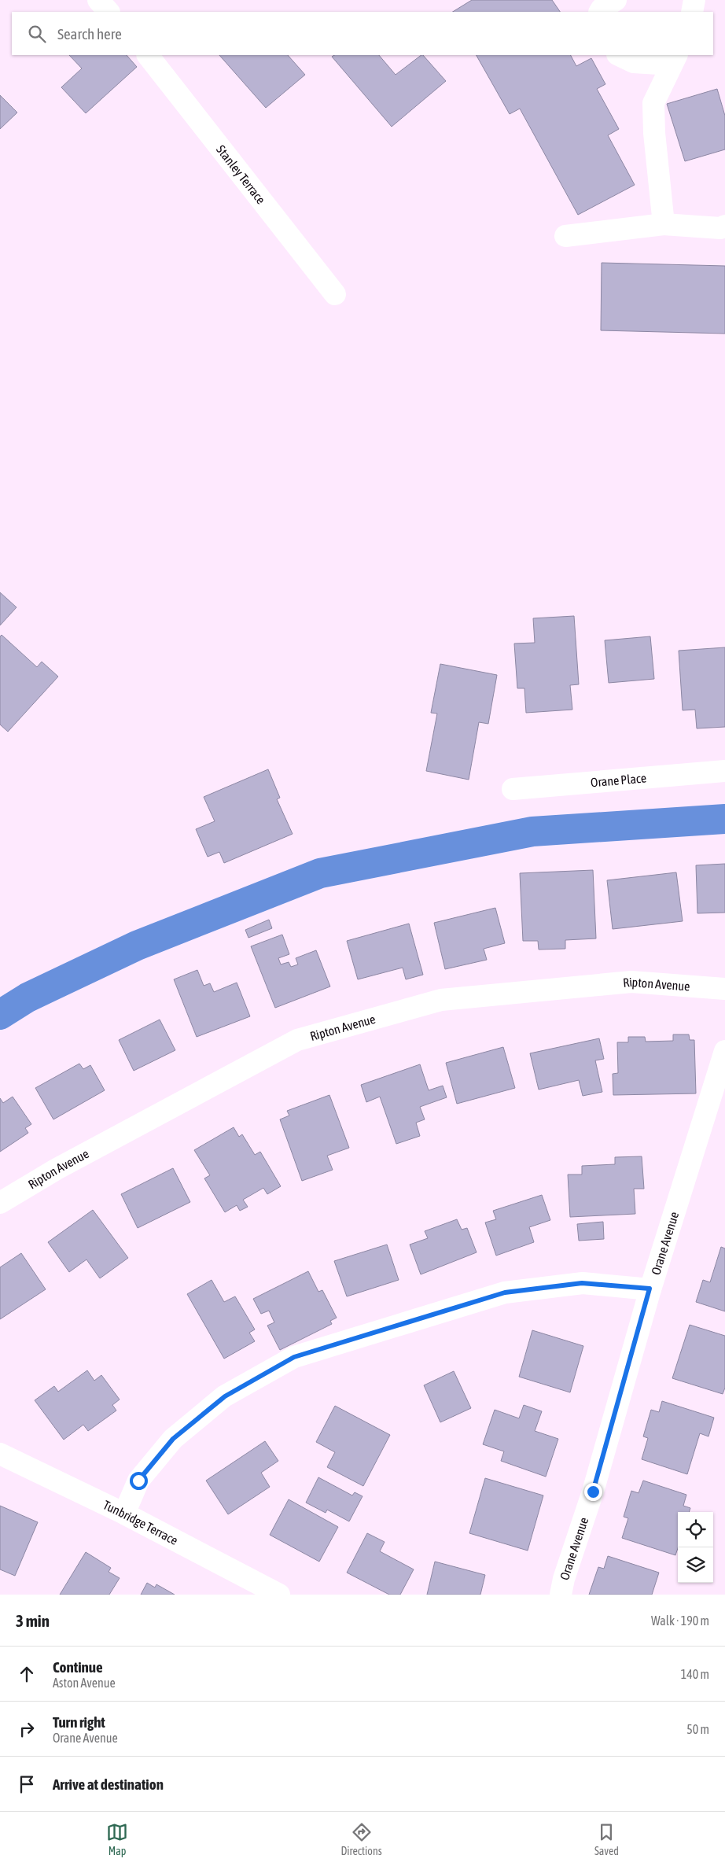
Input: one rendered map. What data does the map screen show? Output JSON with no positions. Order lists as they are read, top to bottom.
{
  "streets": {
    "street": [
      "Stanley Terrace",
      "Orane Place",
      "Ripton Avenue",
      "Orane Avenue",
      "Tunbridge Terrace"
    ]
  },
  "page": {
    "search": "Search here",
    "heading": ["3 min", "Walk · 190 m"],
    "list": [
      ["Continue", "Aston Avenue", "140 m"],
      ["Turn right", "Orane Avenue", "50 m"],
      "Arrive at destination"
    ],
    "nav": ["Map", "Directions", "Saved"]
  }
}
